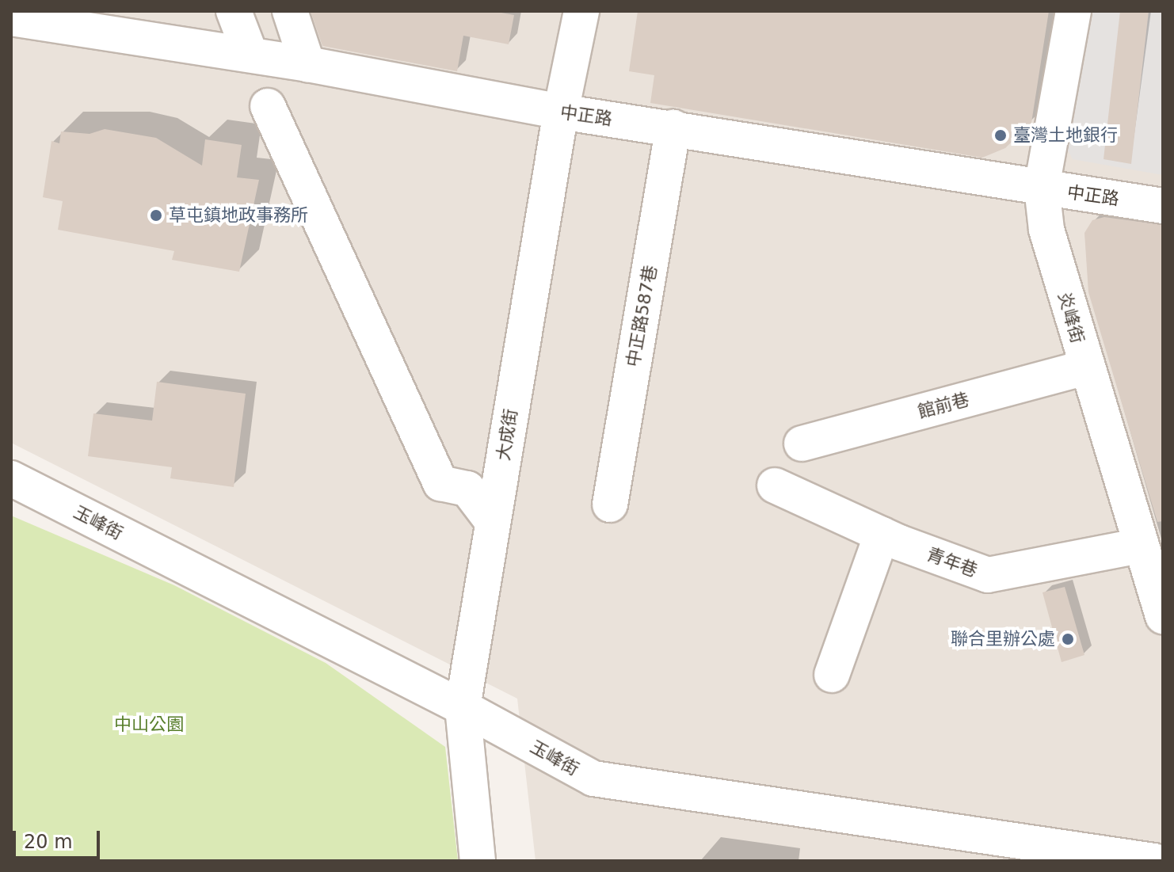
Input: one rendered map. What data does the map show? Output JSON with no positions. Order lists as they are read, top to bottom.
{
  "streets": {
    "street": [
      "中正路",
      "中正路587巷",
      "炎峰街",
      "館前巷",
      "大成街",
      "玉峰街",
      "青年巷"
    ]
  },
  "crossings": [
    ["中正路", "中正路587巷"],
    ["中正路", "炎峰街"],
    ["中正路", "大成街"],
    ["炎峰街", "館前巷"],
    ["炎峰街", "青年巷"],
    ["大成街", "玉峰街"]
  ],
  "parks": ["中山公園"],
  "places": ["臺灣土地銀行", "草屯鎮地政事務所", "聯合里辦公處"],
  "scale_bar": "20 m"
}
